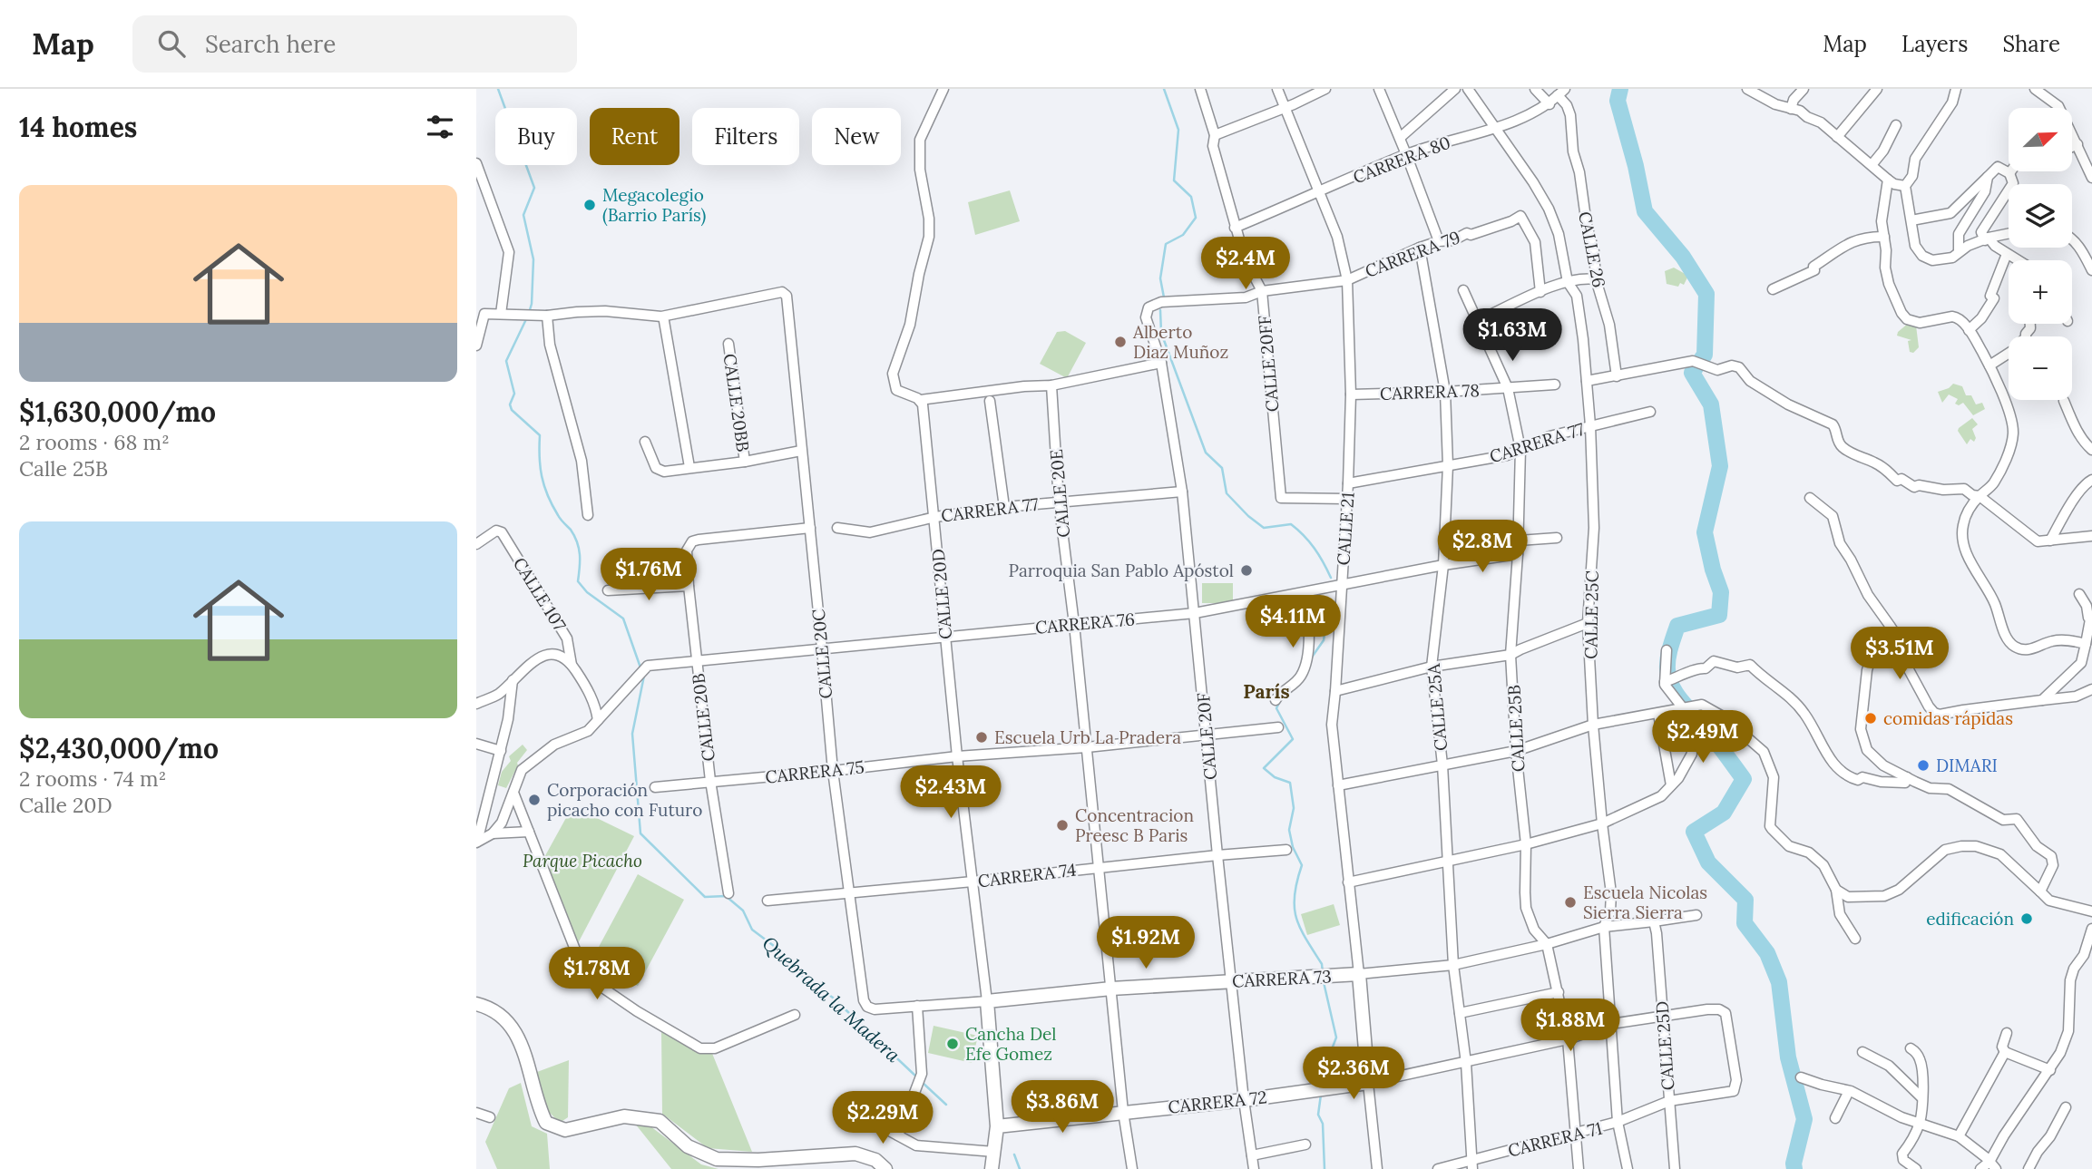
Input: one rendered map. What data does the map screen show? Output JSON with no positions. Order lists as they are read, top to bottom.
{
  "streets": {
    "street": [
      "CARRERA 80",
      "CALLE 26",
      "CARRERA 79",
      "CALLE 20FF",
      "CARRERA 78",
      "CALLE 20BB",
      "CARRERA 77",
      "CALLE 20E",
      "CALLE 21",
      "CALLE 107",
      "CALLE 20D",
      "CALLE 25C",
      "CARRERA 76",
      "CALLE 20C",
      "CALLE 25A",
      "CALLE 20B",
      "CALLE 25B",
      "CALLE 20F",
      "CARRERA 75",
      "CARRERA 74",
      "CARRERA 73",
      "CALLE 25D",
      "CARRERA 72",
      "CARRERA 71"
    ]
  },
  "crossings": [
    ["CARRERA 80", "CALLE 26"],
    ["CARRERA 80", "CALLE 20FF"],
    ["CARRERA 80", "CALLE 21"],
    ["CARRERA 80", "CALLE 25C"],
    ["CARRERA 79", "CALLE 20FF"],
    ["CARRERA 79", "CALLE 21"],
    ["CARRERA 79", "CALLE 25A"],
    ["CARRERA 79", "CALLE 20F"],
    ["CALLE 20FF", "CALLE 21"],
    ["CARRERA 78", "CALLE 21"],
    ["CARRERA 78", "CALLE 25A"],
    ["CARRERA 78", "CALLE 25B"],
    ["CARRERA 77", "CALLE 20E"],
    ["CARRERA 77", "CALLE 21"],
    ["CARRERA 77", "CALLE 20D"],
    ["CARRERA 77", "CALLE 25C"],
    ["CARRERA 77", "CALLE 25A"],
    ["CARRERA 77", "CALLE 25B"],
    ["CARRERA 77", "CALLE 20F"],
    ["CALLE 20E", "CARRERA 76"],
    ["CALLE 20E", "CARRERA 75"],
    ["CALLE 20E", "CARRERA 74"],
    ["CALLE 20E", "CARRERA 73"],
    ["CALLE 20E", "CARRERA 72"],
    ["CALLE 21", "CARRERA 76"],
    ["CALLE 21", "CARRERA 73"],
    ["CALLE 21", "CARRERA 72"],
    ["CALLE 107", "CARRERA 76"],
    ["CALLE 20D", "CARRERA 76"],
    ["CALLE 20D", "CARRERA 75"],
    ["CALLE 20D", "CARRERA 74"],
    ["CALLE 20D", "CARRERA 73"],
    ["CALLE 20D", "CARRERA 72"],
    ["CALLE 25C", "CARRERA 73"],
    ["CALLE 25C", "CARRERA 72"],
    ["CALLE 25C", "CARRERA 71"],
    ["CARRERA 76", "CALLE 20C"],
    ["CARRERA 76", "CALLE 25A"],
    ["CARRERA 76", "CALLE 20B"],
    ["CARRERA 76", "CALLE 25B"],
    ["CARRERA 76", "CALLE 20F"],
    ["CALLE 20C", "CALLE 20B"],
    ["CALLE 20C", "CARRERA 75"],
    ["CALLE 20C", "CARRERA 74"],
    ["CALLE 20C", "CARRERA 73"],
    ["CALLE 25A", "CARRERA 73"],
    ["CALLE 25A", "CARRERA 72"],
    ["CALLE 25A", "CARRERA 71"],
    ["CALLE 20B", "CARRERA 75"],
    ["CALLE 25B", "CARRERA 73"],
    ["CALLE 25B", "CARRERA 72"],
    ["CALLE 25B", "CARRERA 71"],
    ["CALLE 20F", "CARRERA 75"],
    ["CALLE 20F", "CARRERA 74"],
    ["CALLE 20F", "CARRERA 73"],
    ["CALLE 20F", "CARRERA 72"],
    ["CARRERA 73", "CALLE 25D"],
    ["CALLE 25D", "CARRERA 72"],
    ["CALLE 25D", "CARRERA 71"],
    ["CARRERA 72", "CARRERA 71"]
  ],
  "districts": ["París"],
  "water": ["Quebrada la Madera"],
  "parks": ["Parque Picacho"],
  "places": [
    "Megacolegio (Barrio París)",
    "Alberto Diaz Muñoz",
    "Parroquia San Pablo Apóstol",
    "comidas rápidas",
    "Escuela Urb La Pradera",
    "DIMARI",
    "Corporación picacho con Futuro",
    "Concentracion Preesc B Paris",
    "Escuela Nicolas Sierra Sierra",
    "edificación",
    "Cancha Del Efe Gomez"
  ],
  "north": "top right",
  "page": {
    "header": "Map",
    "search": "Search here",
    "nav": ["Map", "Layers", "Share"],
    "heading": "14 homes",
    "map_buttons": ["+", "−"],
    "chip": [
      "Buy",
      "Rent",
      "Filters",
      "New"
    ],
    "list": [
      {
        "name": "$1,630,000/mo",
        "note": "2 rooms · 68 m² · Calle 25B"
      },
      {
        "name": "$2,430,000/mo",
        "note": "2 rooms · 74 m² · Calle 20D"
      }
    ],
    "price": [
      "$2.4M",
      "$1.63M",
      "$2.8M",
      "$1.76M",
      "$4.11M",
      "$3.51M",
      "$2.49M",
      "$2.43M",
      "$1.92M",
      "$1.78M",
      "$1.88M",
      "$2.36M",
      "$3.86M",
      "$2.29M"
    ]
  }
}
